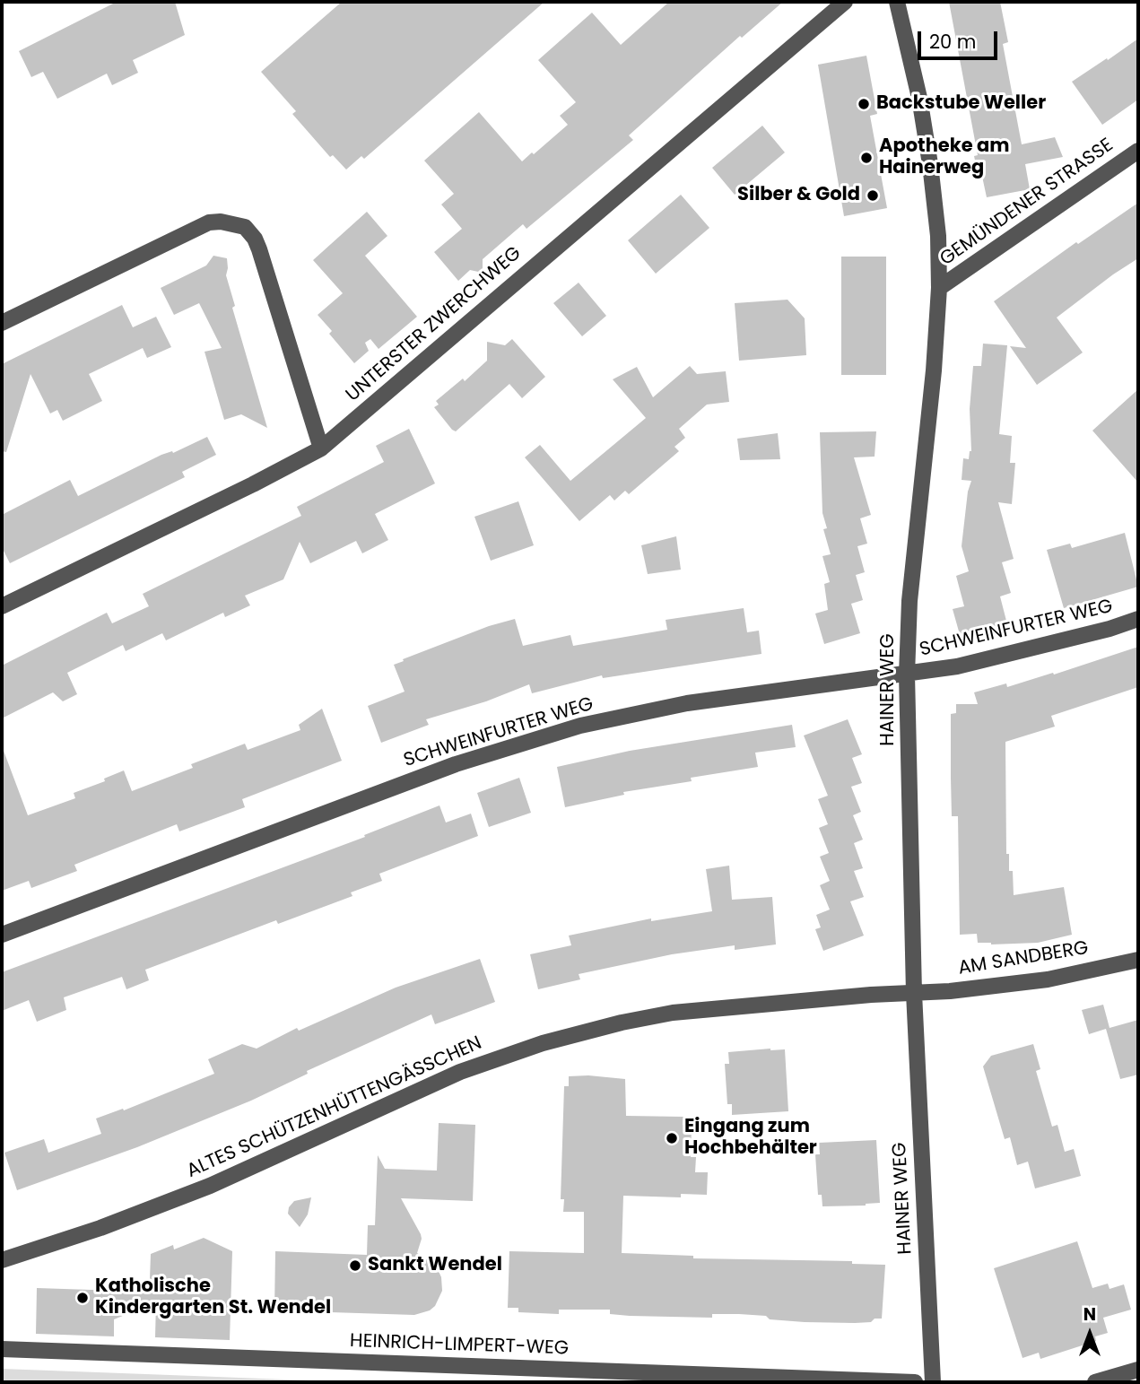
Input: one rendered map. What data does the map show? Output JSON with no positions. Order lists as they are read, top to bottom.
{
  "streets": {
    "street": [
      "GEMÜNDENER STRASSE",
      "UNTERSTER ZWERCHWEG",
      "SCHWEINFURTER WEG",
      "HAINER WEG",
      "AM SANDBERG",
      "ALTES SCHÜTZENHÜTTENGÄSSCHEN",
      "HEINRICH-LIMPERT-WEG"
    ]
  },
  "crossings": [
    ["GEMÜNDENER STRASSE", "HAINER WEG"],
    ["SCHWEINFURTER WEG", "HAINER WEG"],
    ["HAINER WEG", "AM SANDBERG"],
    ["HAINER WEG", "ALTES SCHÜTZENHÜTTENGÄSSCHEN"],
    ["AM SANDBERG", "ALTES SCHÜTZENHÜTTENGÄSSCHEN"]
  ],
  "places": [
    "Backstube Weller",
    "Apotheke am Hainerweg",
    "Silber & Gold",
    "Eingang zum Hochbehälter",
    "Sankt Wendel",
    "Katholische Kindergarten St. Wendel"
  ],
  "scale_bar": "20 m",
  "north": "top"
}
